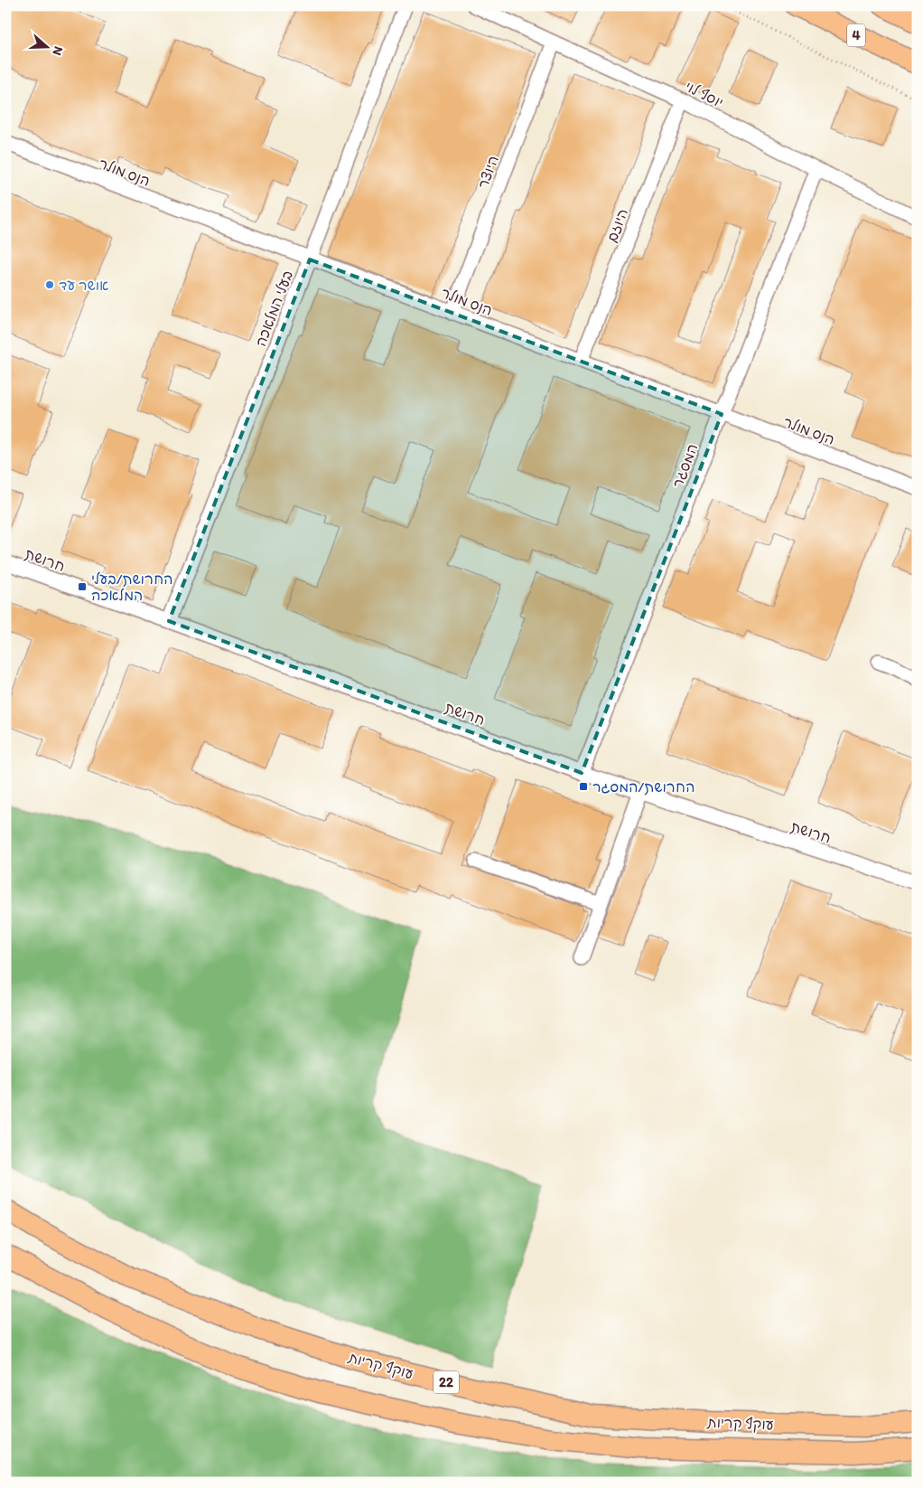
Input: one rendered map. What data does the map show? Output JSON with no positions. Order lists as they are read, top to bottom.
{
  "streets": {
    "highway": ["4", "עוקף קריות", "22"],
    "street": [
      "יוסף לוי",
      "הנס מולר",
      "היוצר",
      "היוזם",
      "בעלי המלאכה",
      "המסגר",
      "חרושת"
    ]
  },
  "crossings": [
    ["יוסף לוי", "היוצר"],
    ["יוסף לוי", "היוזם"],
    ["יוסף לוי", "המסגר"],
    ["הנס מולר", "היוצר"],
    ["הנס מולר", "היוזם"],
    ["הנס מולר", "בעלי המלאכה"],
    ["הנס מולר", "המסגר"],
    ["בעלי המלאכה", "חרושת"],
    ["המסגר", "חרושת"]
  ],
  "places": {
    "other": ["אושר עד"],
    "transit": ["החרושת/בעלי המלאכה", "החרושת/המסגר"]
  },
  "north": "right"
}
